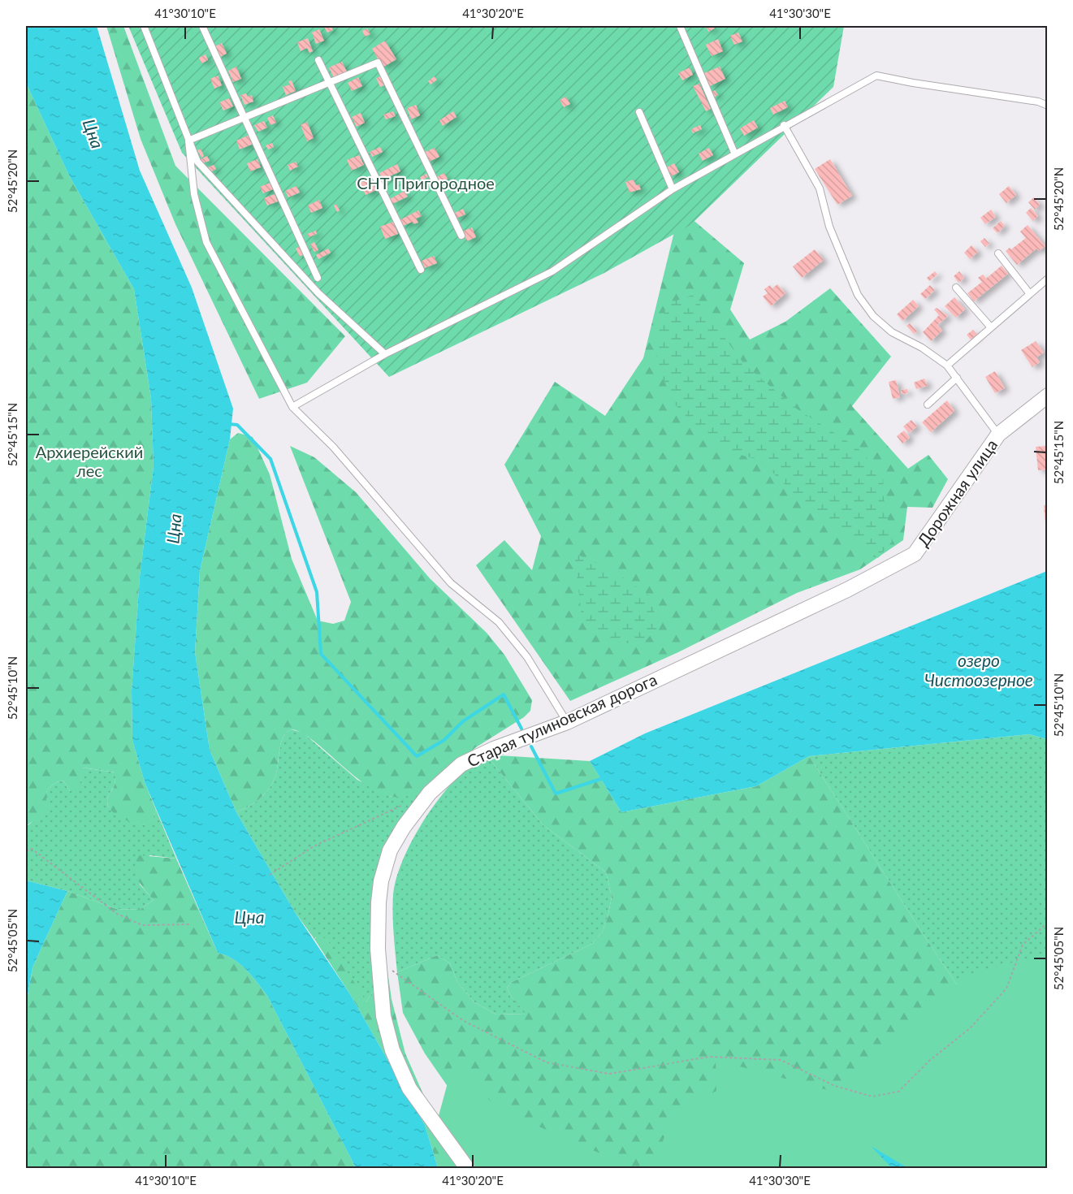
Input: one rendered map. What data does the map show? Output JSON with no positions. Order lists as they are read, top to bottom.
{
  "streets": {
    "street": ["Дорожная улица", "Старая тулиновская дорога"]
  },
  "crossings": [
    ["Дорожная улица", "Старая тулиновская дорога"]
  ],
  "water": ["Цна", "озеро Чистоозерное"],
  "parks": ["СНТ Пригородное", "Архиерейский лес"],
  "coordinates": [
    "41°30'10\"E",
    "41°30'20\"E",
    "41°30'30\"E",
    "52°45'20\"N",
    "52°45'15\"N",
    "52°45'10\"N",
    "52°45'05\"N"
  ]
}
